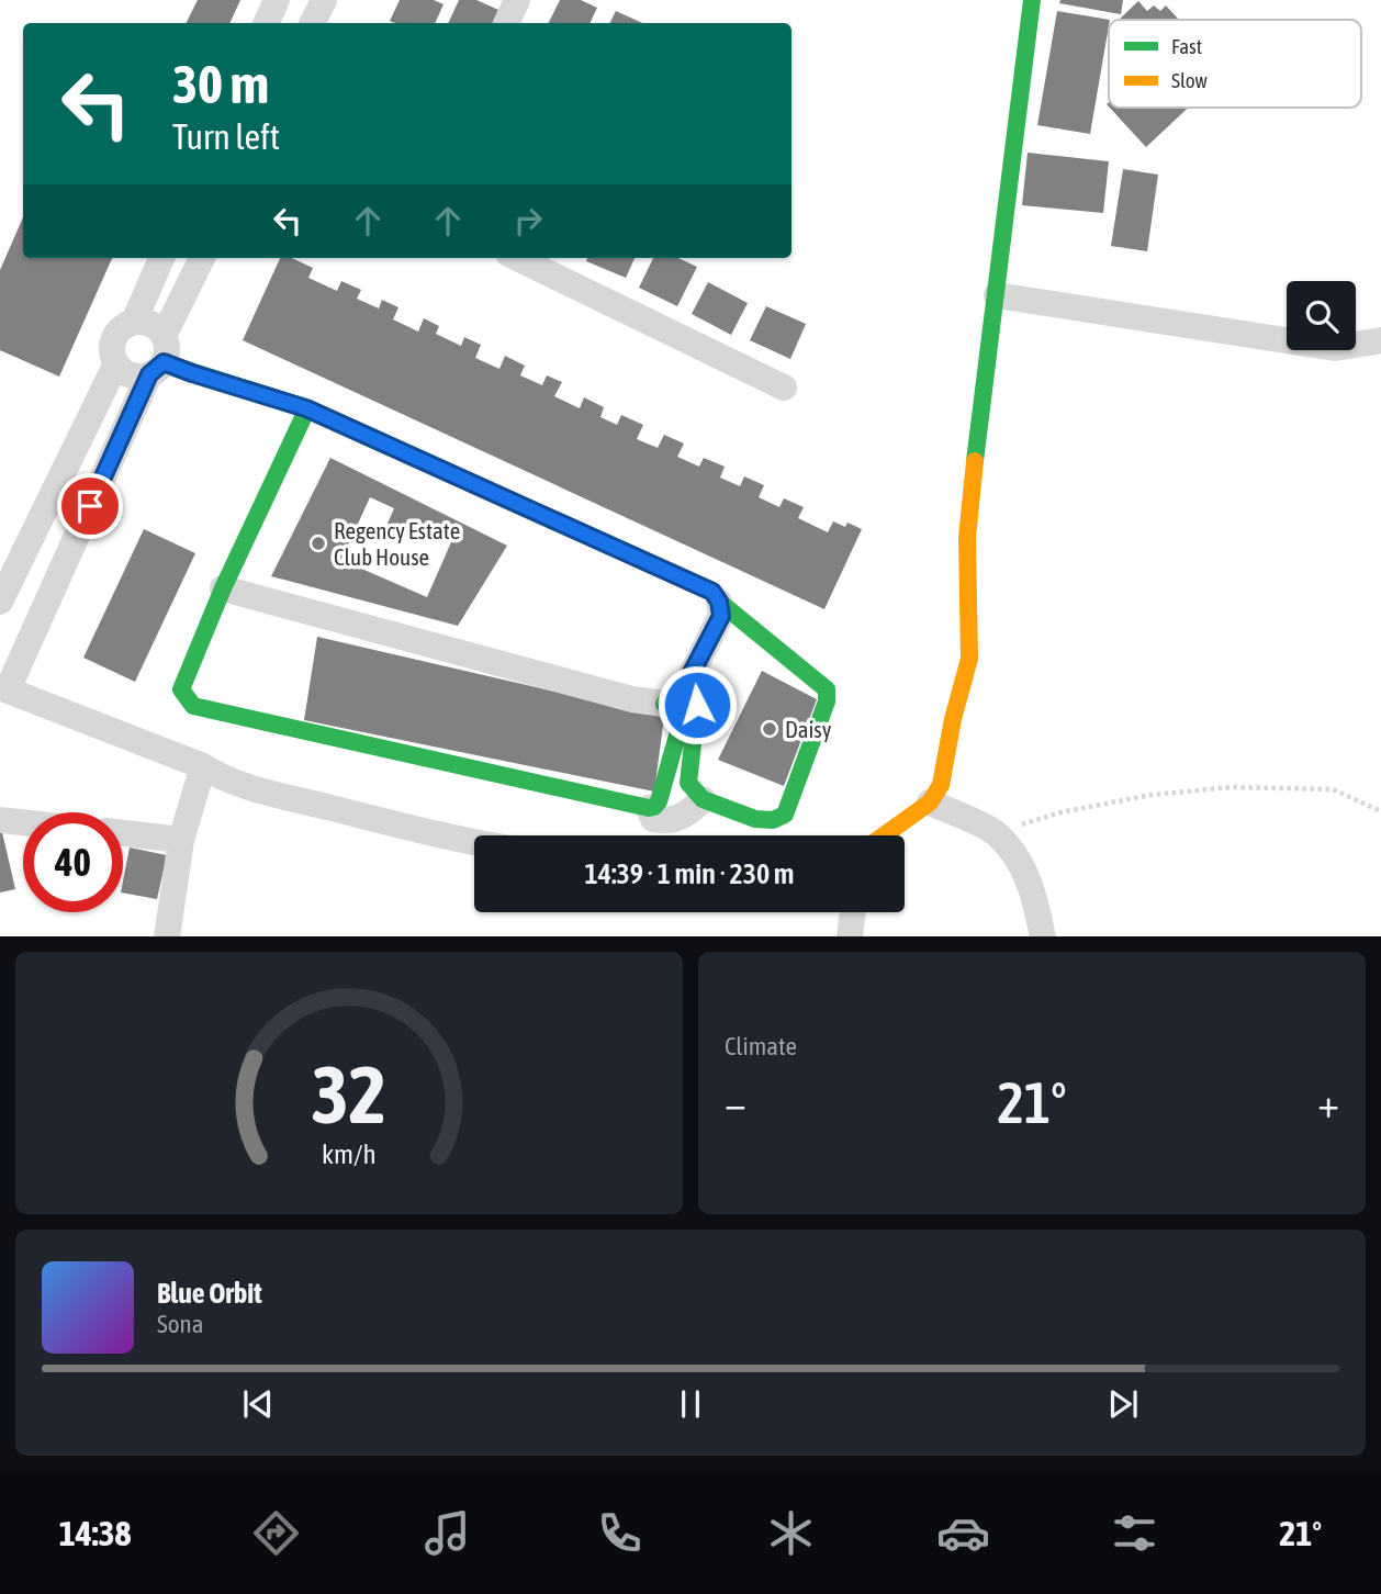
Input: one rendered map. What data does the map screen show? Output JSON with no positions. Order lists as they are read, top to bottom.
{
  "places": ["Regency Estate Club House", "Daisy"],
  "legend": ["Fast", "Slow"],
  "page": {
    "turn": ["30 m", "Turn left"],
    "limit": "40",
    "trip": "14:39 · 1 min · 230 m",
    "tile": "Climate",
    "heat": ["−", "21°", "+"],
    "song": ["Blue Orbit", "Sona"],
    "tabs": ["14:38", "21°"],
    "gauge": ["32", "km/h"]
  }
}
